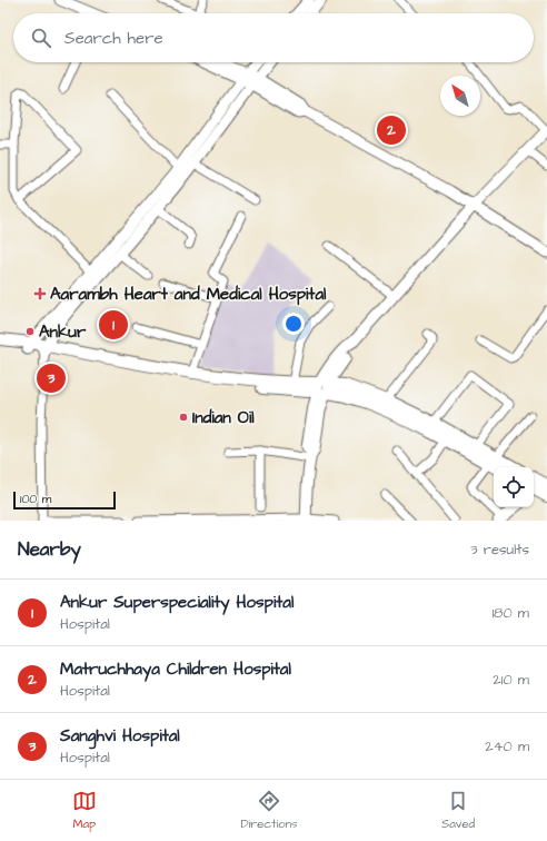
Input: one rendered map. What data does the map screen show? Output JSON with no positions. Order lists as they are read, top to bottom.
{
  "places": {
    "health": ["Aarambh Heart and Medical Hospital"],
    "other": ["Ankur", "Indian Oil"]
  },
  "scale_bar": "100 m",
  "north": "top left",
  "page": {
    "search": "Search here",
    "pins": ["2", "1", "3"],
    "scale": "100 m",
    "heading": ["Nearby", "3 results"],
    "list": [
      {
        "mark": "1",
        "name": "Ankur Superspeciality Hospital",
        "note": "Hospital",
        "value": "180 m"
      },
      {
        "mark": "2",
        "name": "Matruchhaya Children Hospital",
        "note": "Hospital",
        "value": "210 m"
      },
      {
        "mark": "3",
        "name": "Sanghvi Hospital",
        "note": "Hospital",
        "value": "240 m"
      }
    ],
    "nav": ["Map", "Directions", "Saved"]
  }
}
